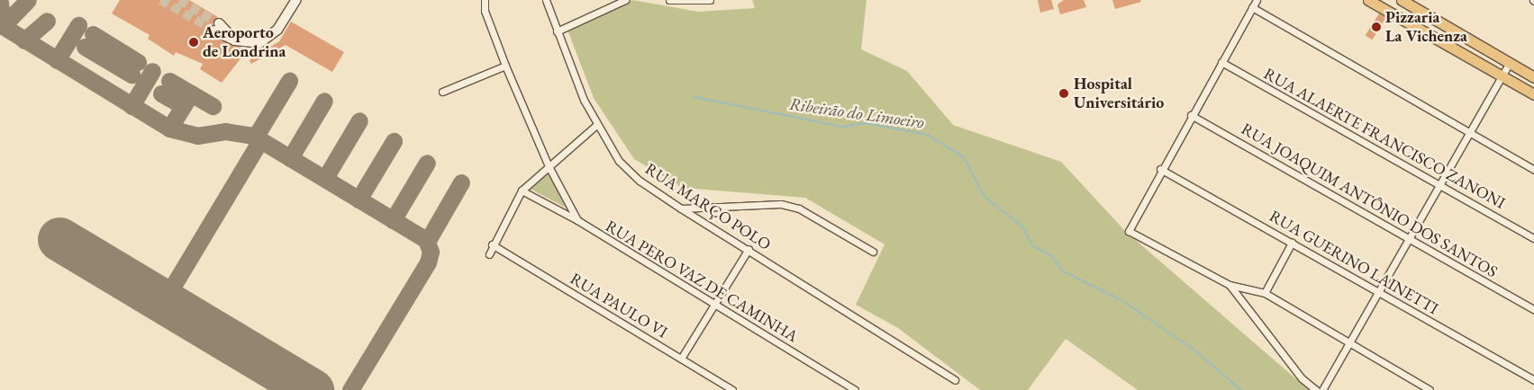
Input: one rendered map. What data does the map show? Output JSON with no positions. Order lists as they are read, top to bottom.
{
  "streets": {
    "street": [
      "RUA ALAERTE FRANCISCO ZANONI",
      "RUA JOAQUIM ANTÔNIO DOS SANTOS",
      "RUA MARÇO POLO",
      "RUA GUERINO LAINETTI",
      "RUA PERO VAZ DE CAMINHA",
      "RUA PAULO VI"
    ]
  },
  "water": ["Ribeirão do Limoeiro"],
  "places": ["Pizzaria La Vichenza", "Aeroporto de Londrina", "Hospital Universitário"]
}
